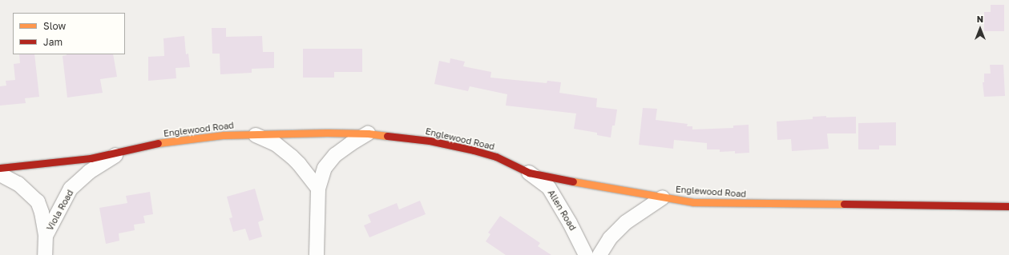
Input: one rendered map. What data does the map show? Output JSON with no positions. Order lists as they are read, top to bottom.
{
  "streets": {
    "street": ["Englewood Road", "Viola Road", "Allen Road"]
  },
  "crossings": [
    ["Englewood Road", "Viola Road"],
    ["Englewood Road", "Allen Road"]
  ],
  "legend": ["Slow", "Jam"],
  "north": "top"
}
